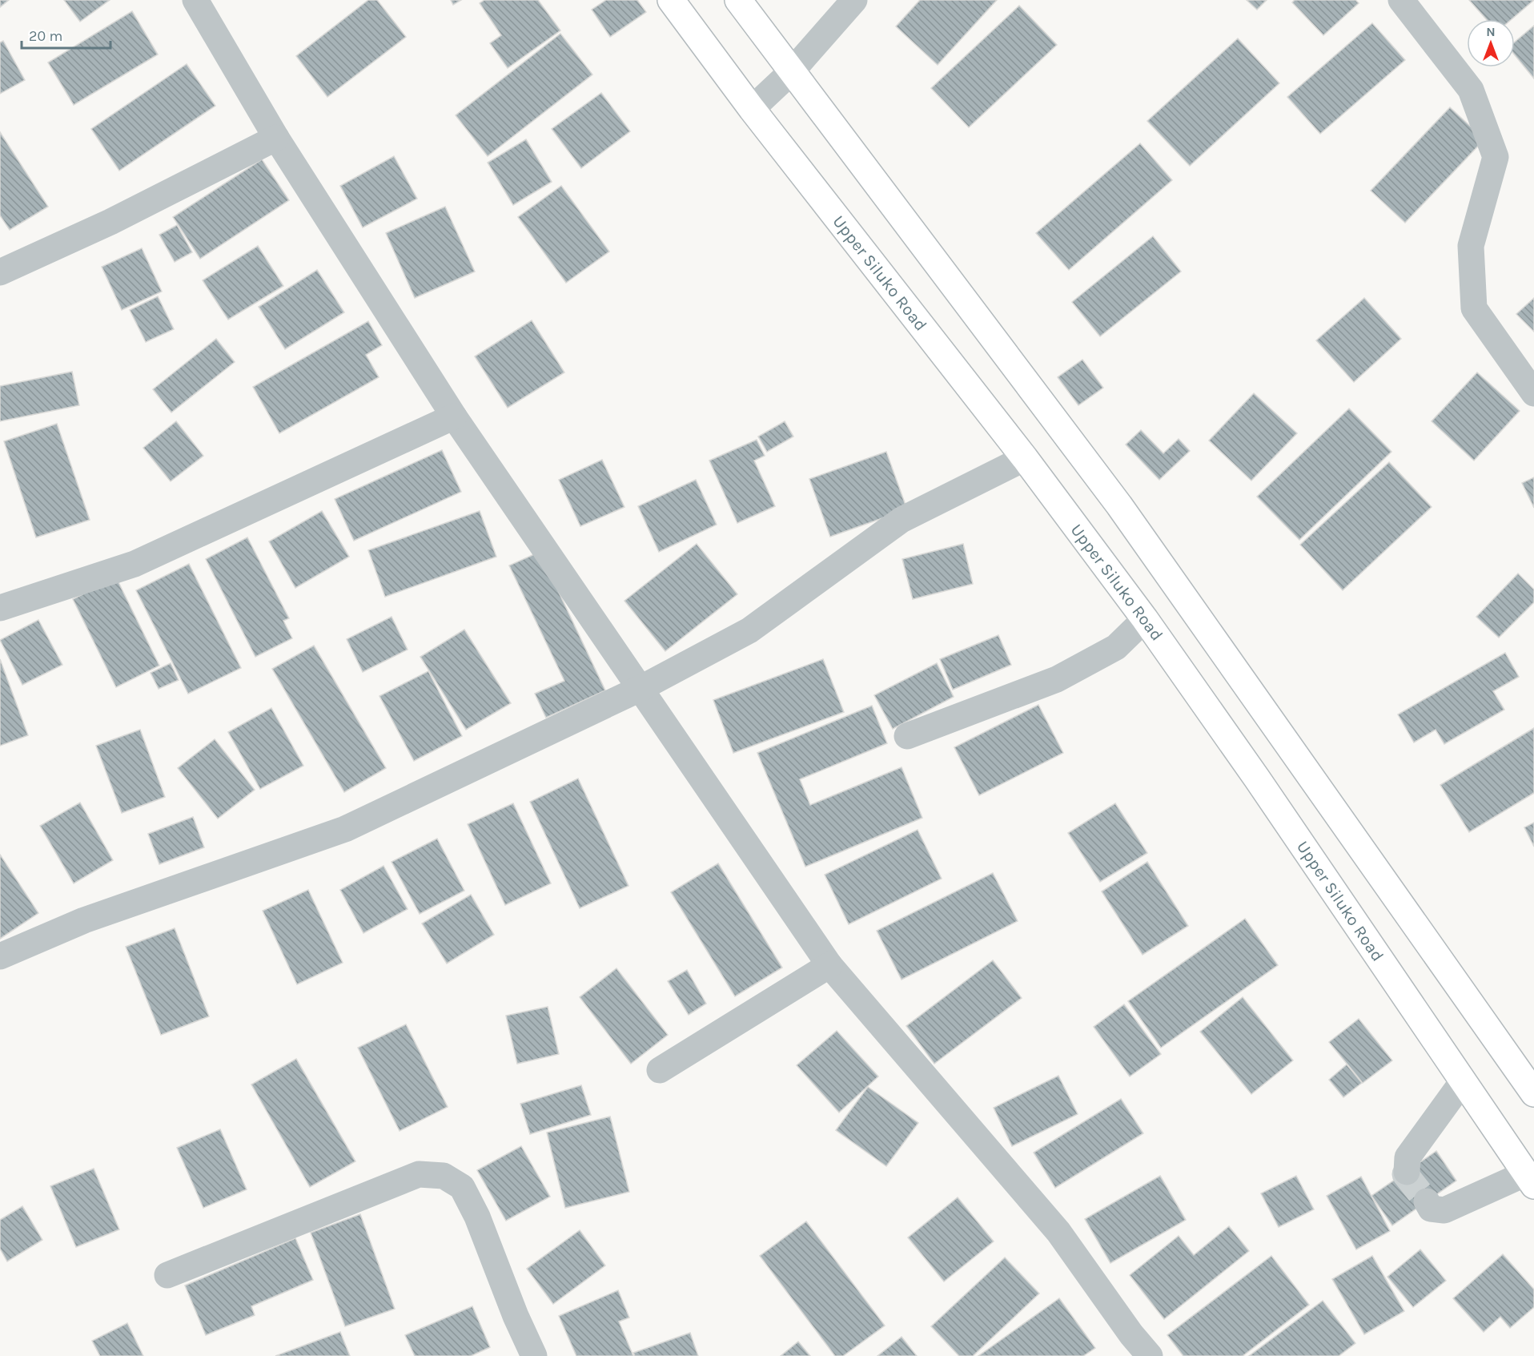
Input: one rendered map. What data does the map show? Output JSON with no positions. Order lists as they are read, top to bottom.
{
  "streets": {
    "main road": ["Upper Siluko Road"]
  },
  "scale_bar": "20 m",
  "north": "top"
}
